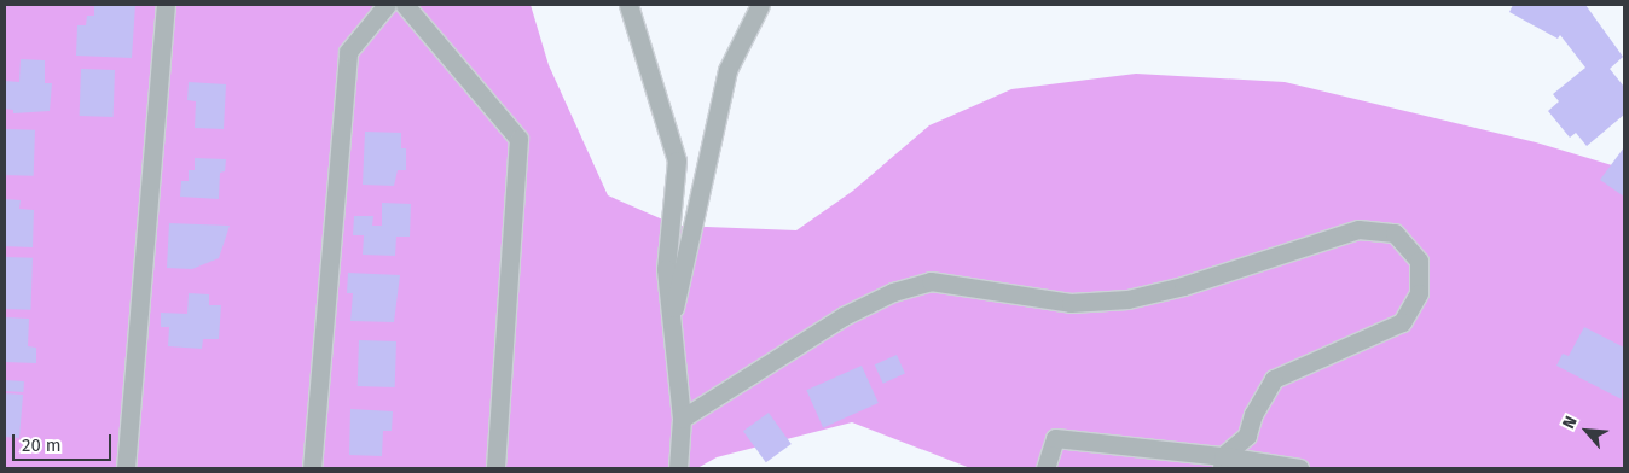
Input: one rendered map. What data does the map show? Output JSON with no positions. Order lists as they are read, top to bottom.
{
  "scale_bar": "20 m",
  "north": "top left"
}
